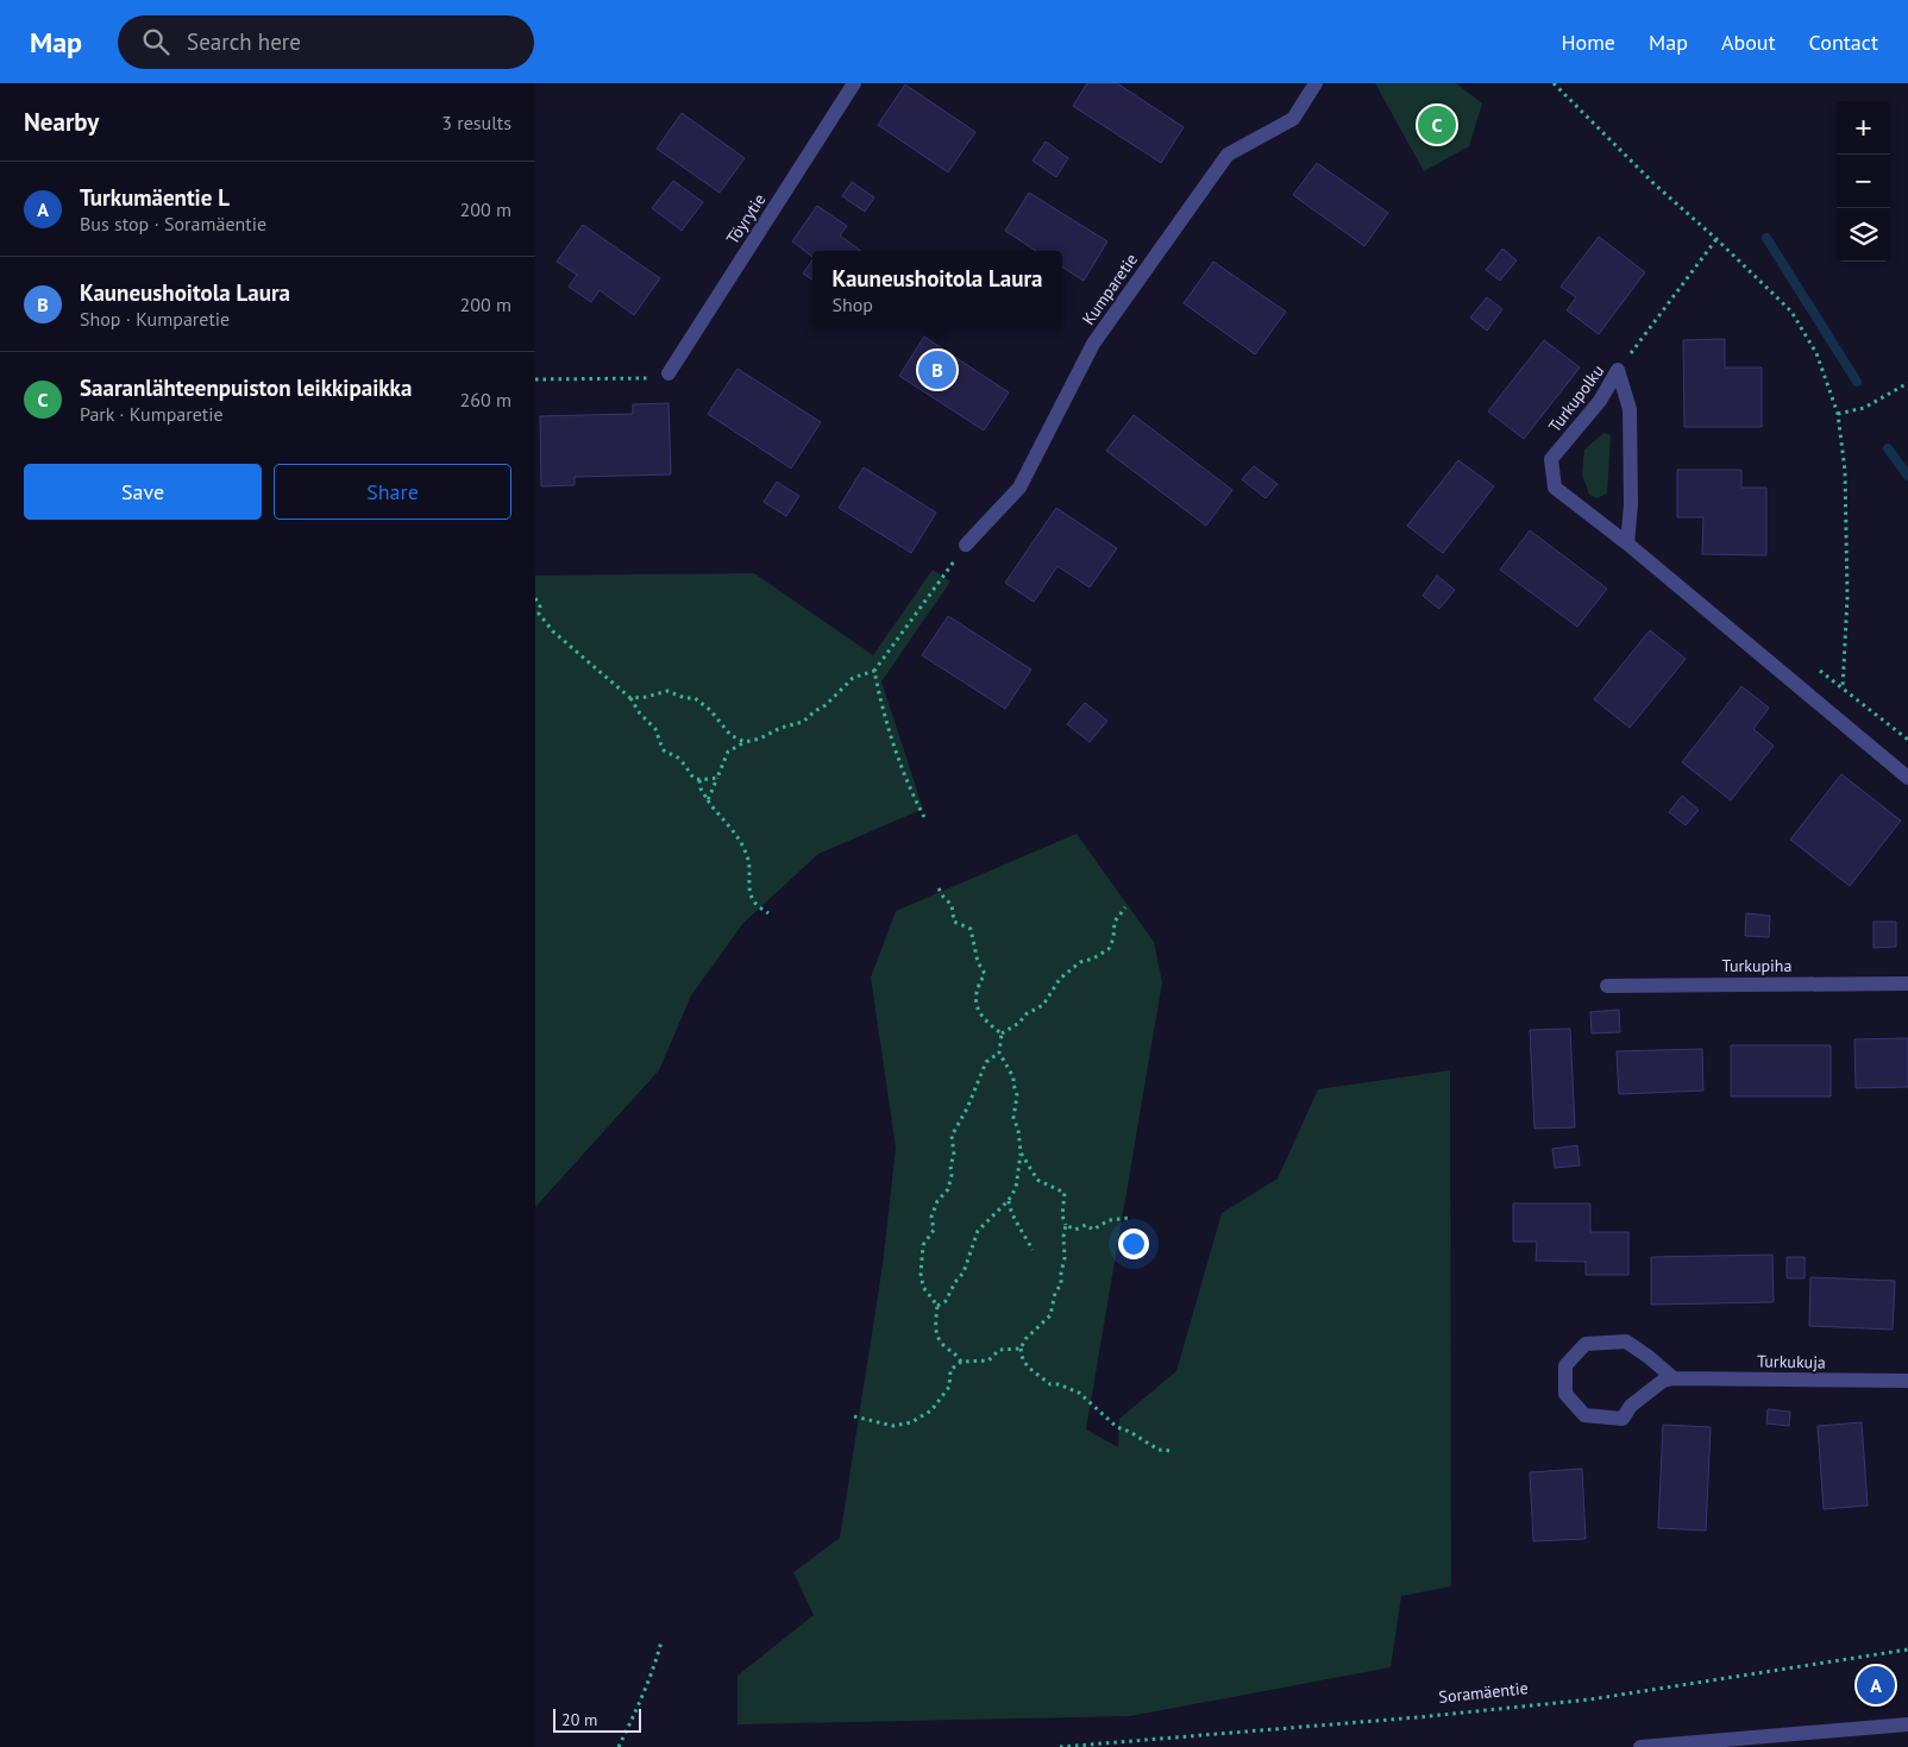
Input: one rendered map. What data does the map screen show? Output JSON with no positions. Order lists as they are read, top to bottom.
{
  "streets": {
    "street": [
      "Töyrytie",
      "Kumparetie",
      "Turkupolku",
      "Turkupiha",
      "Turkukuja"
    ],
    "path": ["Soramäentie"]
  },
  "scale_bar": "20 m",
  "page": {
    "header": "Map",
    "search": "Search here",
    "nav": [
      "Home",
      "Map",
      "About",
      "Contact"
    ],
    "heading": ["Nearby", "3 results"],
    "map_buttons": ["+", "−"],
    "pins": ["C", "B", "A"],
    "list": [
      {
        "mark": "A",
        "name": "Turkumäentie L",
        "note": "Bus stop · Soramäentie",
        "value": "200 m"
      },
      {
        "mark": "B",
        "name": "Kauneushoitola Laura",
        "note": "Shop · Kumparetie",
        "value": "200 m"
      },
      {
        "mark": "C",
        "name": "Saaranlähteenpuiston leikkipaikka",
        "note": "Park · Kumparetie",
        "value": "260 m"
      }
    ],
    "popup": ["Kauneushoitola Laura", "Shop"],
    "buttons": ["Save", "Share"],
    "scale": "20 m"
  }
}
